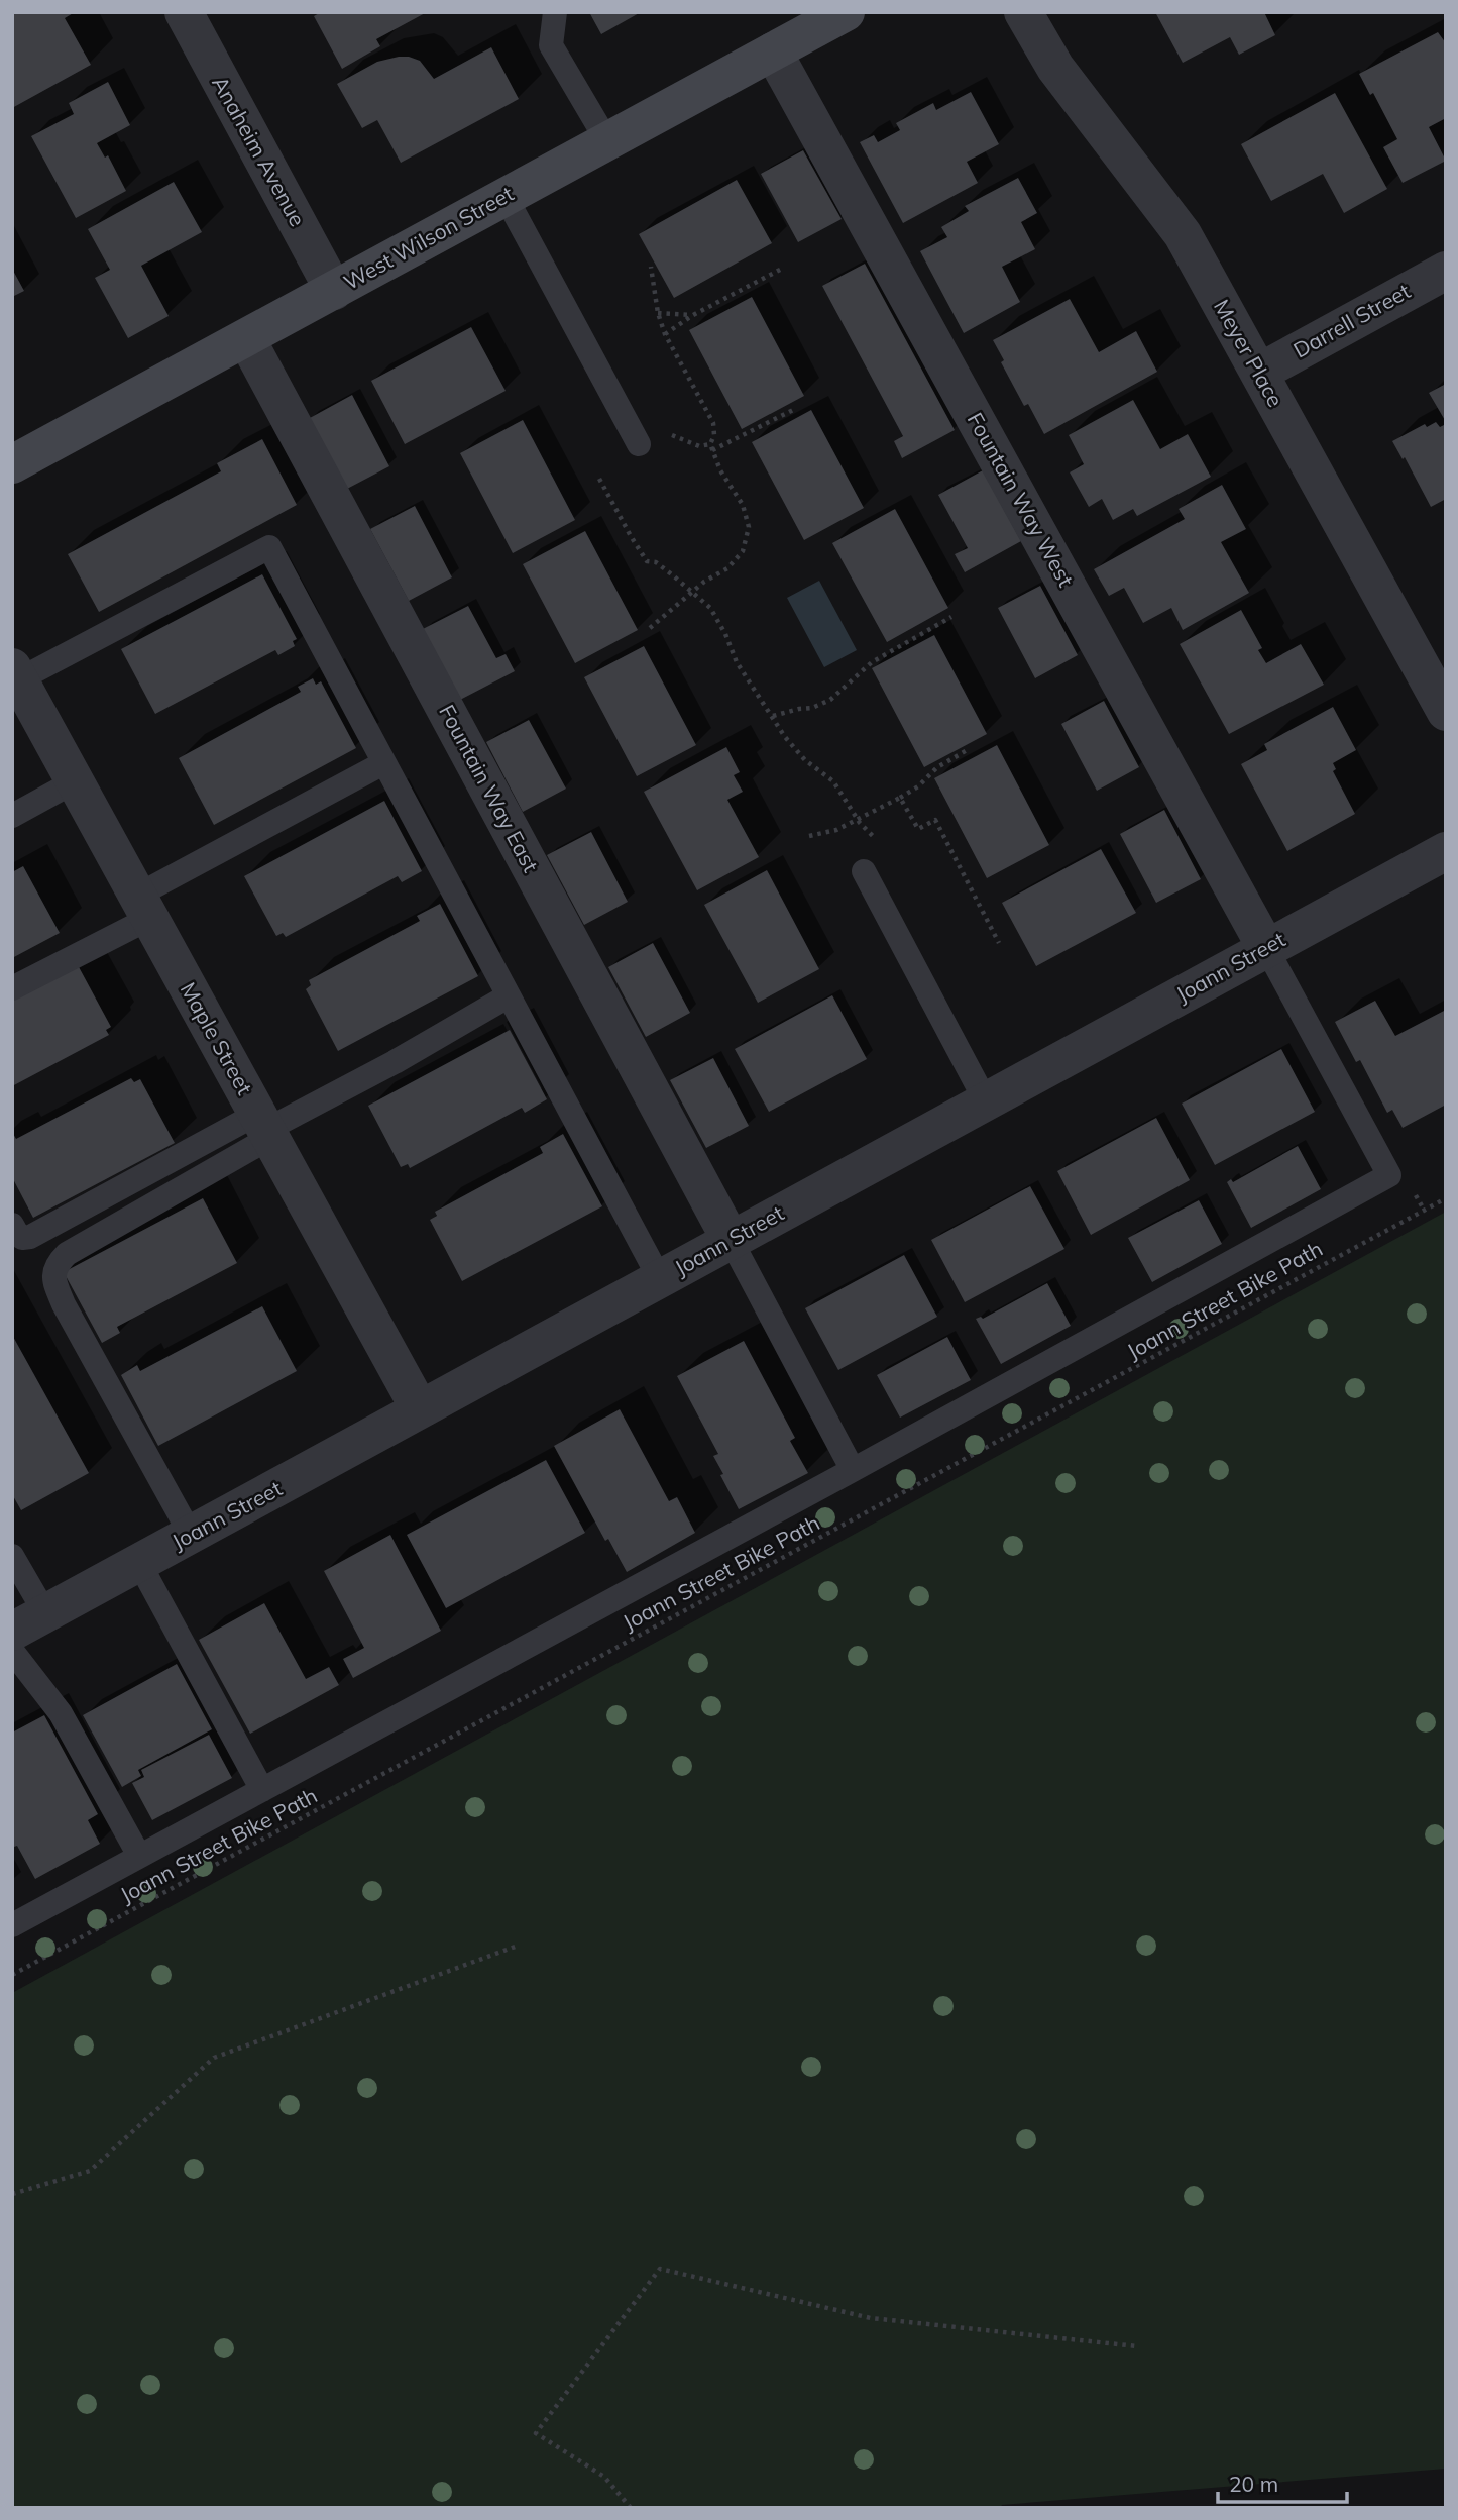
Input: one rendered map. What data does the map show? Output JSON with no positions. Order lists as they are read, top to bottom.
{
  "streets": {
    "street": [
      "Anaheim Avenue",
      "West Wilson Street",
      "Darrell Street",
      "Meyer Place",
      "Fountain Way West",
      "Fountain Way East",
      "Joann Street",
      "Maple Street"
    ],
    "path": ["Joann Street Bike Path"]
  },
  "crossings": [
    ["Anaheim Avenue", "West Wilson Street"],
    ["West Wilson Street", "Fountain Way West"],
    ["West Wilson Street", "Fountain Way East"],
    ["Darrell Street", "Meyer Place"],
    ["Fountain Way West", "Joann Street"],
    ["Fountain Way East", "Joann Street"],
    ["Joann Street", "Maple Street"]
  ],
  "scale_bar": "20 m"
}
